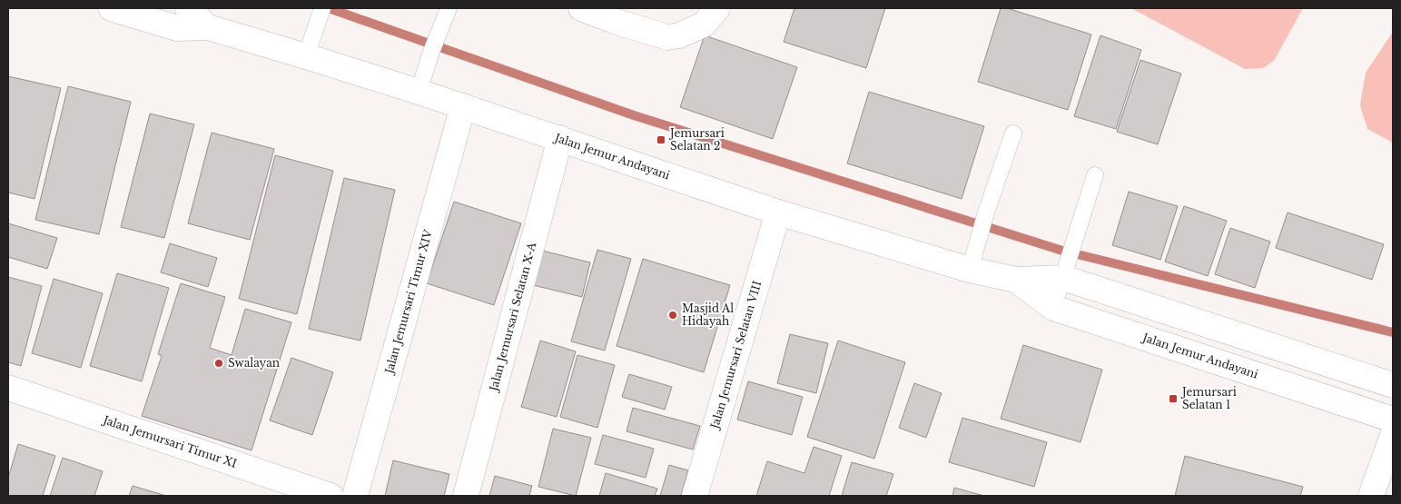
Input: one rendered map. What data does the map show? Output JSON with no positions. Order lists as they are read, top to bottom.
{
  "streets": {
    "main road": [
      "Jalan Jemur Andayani",
      "Jalan Jemursari Timur XIV",
      "Jalan Jemursari Selatan X-A",
      "Jalan Jemursari Selatan VIII",
      "Jalan Jemursari Timur XI"
    ]
  },
  "crossings": [
    ["Jalan Jemur Andayani", "Jalan Jemursari Timur XIV"],
    ["Jalan Jemur Andayani", "Jalan Jemursari Selatan X-A"],
    ["Jalan Jemur Andayani", "Jalan Jemursari Selatan VIII"]
  ],
  "places": {
    "transit": ["Jemursari Selatan 2", "Jemursari Selatan 1"],
    "other": ["Masjid Al Hidayah", "Swalayan"]
  }
}
